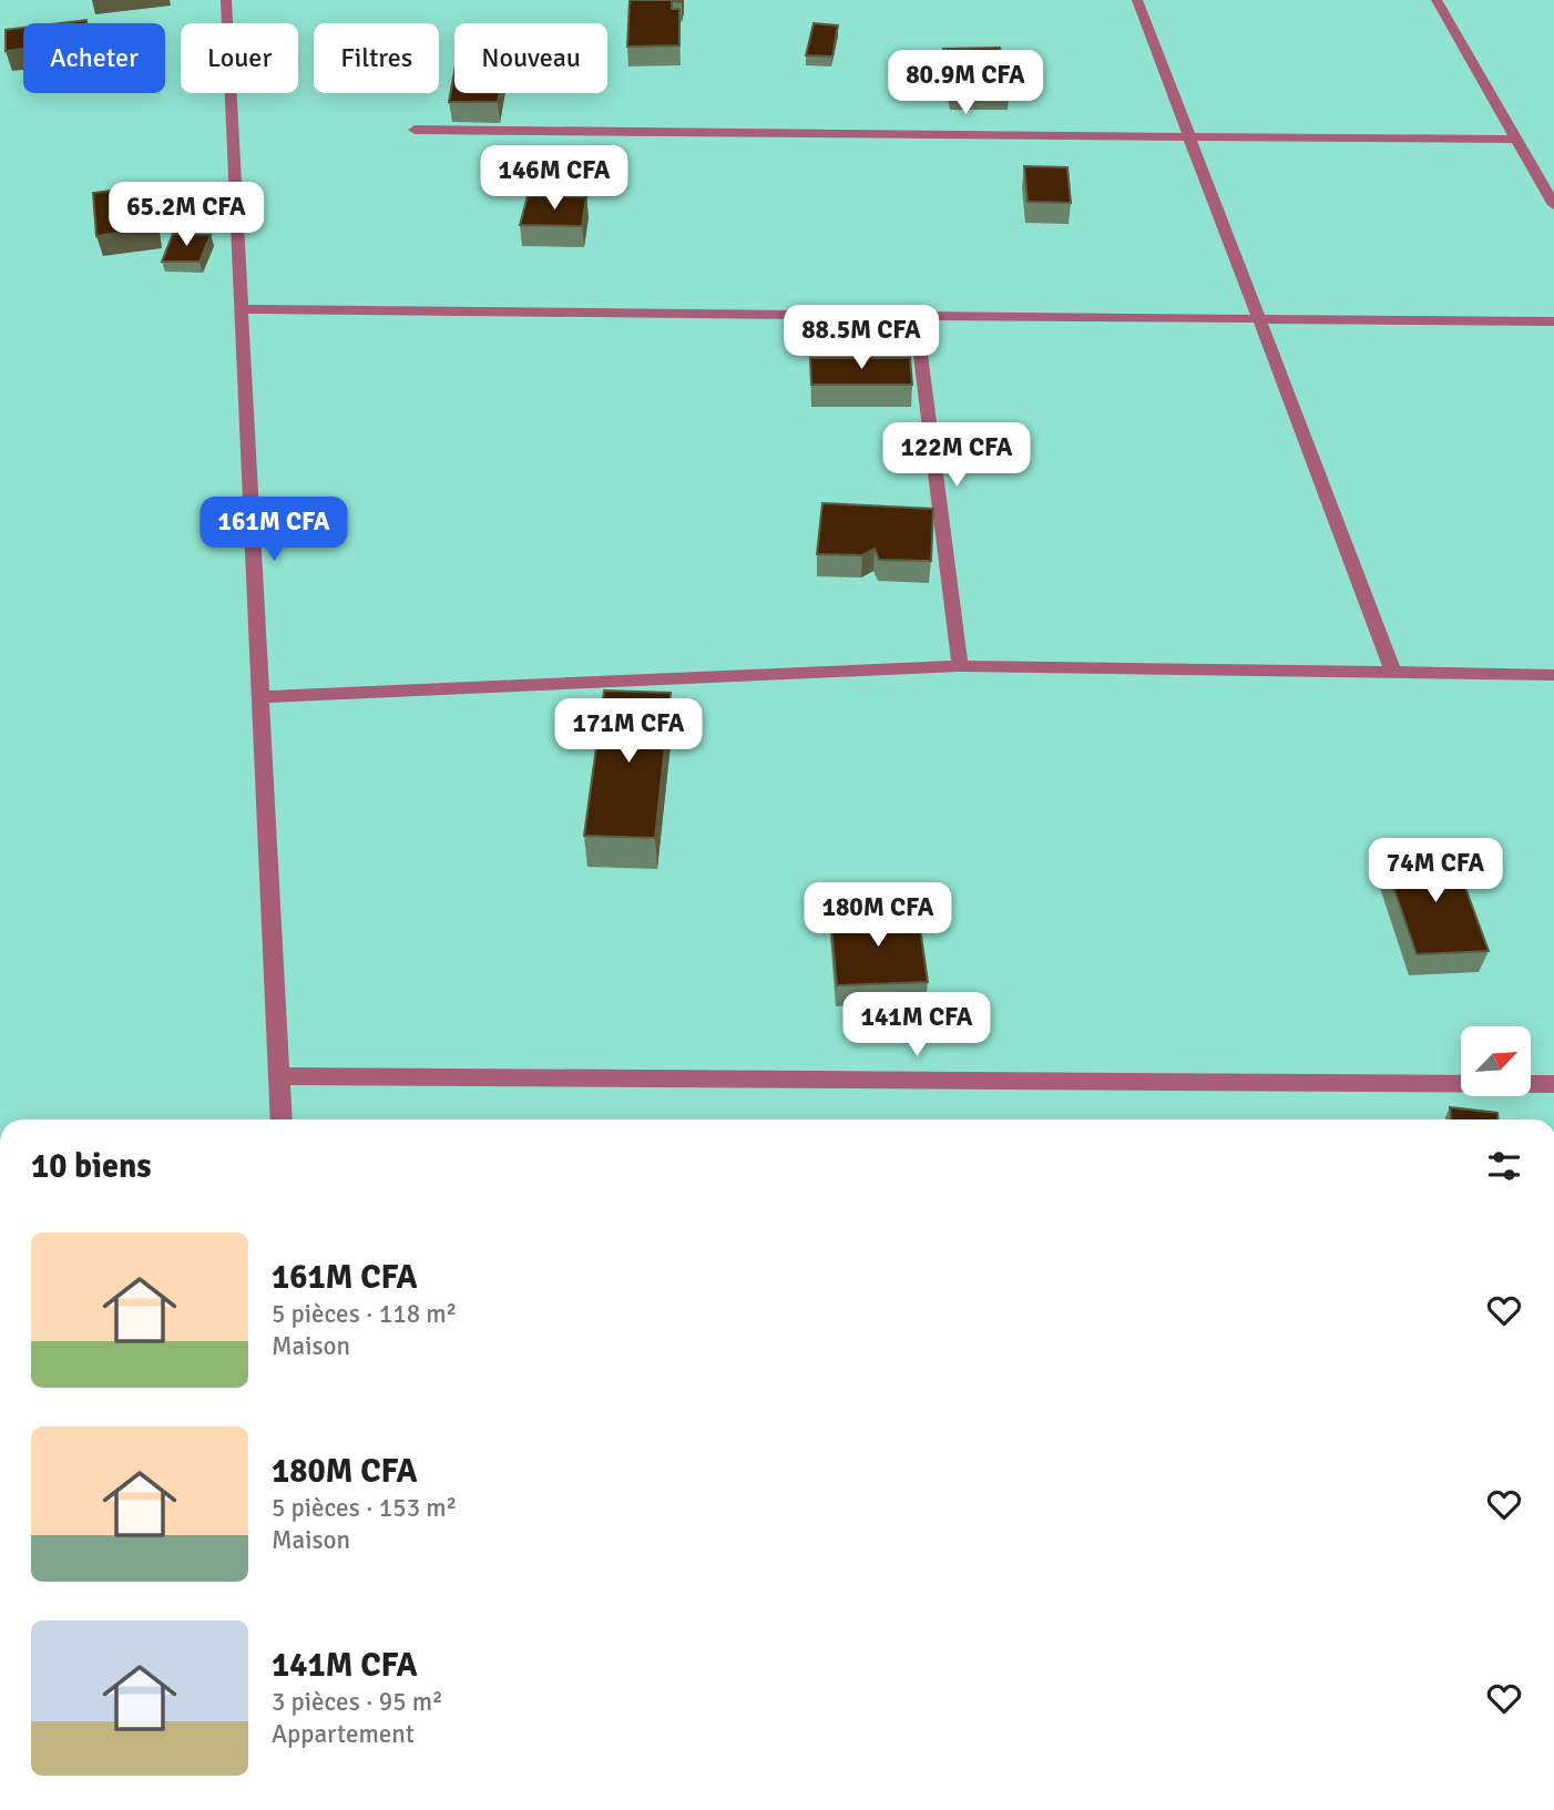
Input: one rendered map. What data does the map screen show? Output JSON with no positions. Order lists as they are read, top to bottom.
{
  "north": "top right",
  "page": {
    "chip": [
      "Acheter",
      "Louer",
      "Filtres",
      "Nouveau"
    ],
    "price": [
      "80.9M CFA",
      "146M CFA",
      "65.2M CFA",
      "88.5M CFA",
      "122M CFA",
      "161M CFA",
      "171M CFA",
      "74M CFA",
      "180M CFA",
      "141M CFA"
    ],
    "heading": "10 biens",
    "list": [
      {
        "name": "161M CFA",
        "note": "5 pièces · 118 m² · Maison"
      },
      {
        "name": "180M CFA",
        "note": "5 pièces · 153 m² · Maison"
      },
      {
        "name": "141M CFA",
        "note": "3 pièces · 95 m² · Appartement"
      }
    ]
  }
}
